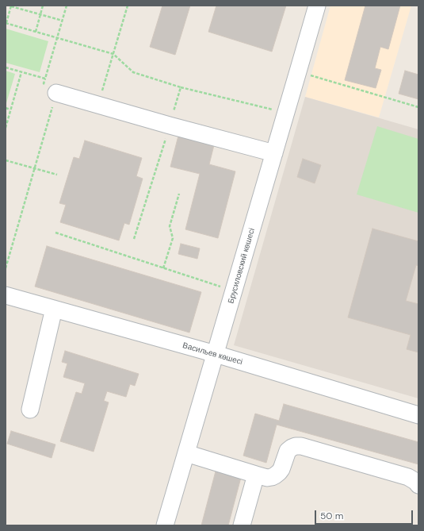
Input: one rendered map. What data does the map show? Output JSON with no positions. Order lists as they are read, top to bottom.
{
  "streets": {
    "street": ["Брусиловский көшесі", "Васильев көшесі"]
  },
  "crossings": [
    ["Брусиловский көшесі", "Васильев көшесі"]
  ],
  "scale_bar": "50 m"
}
